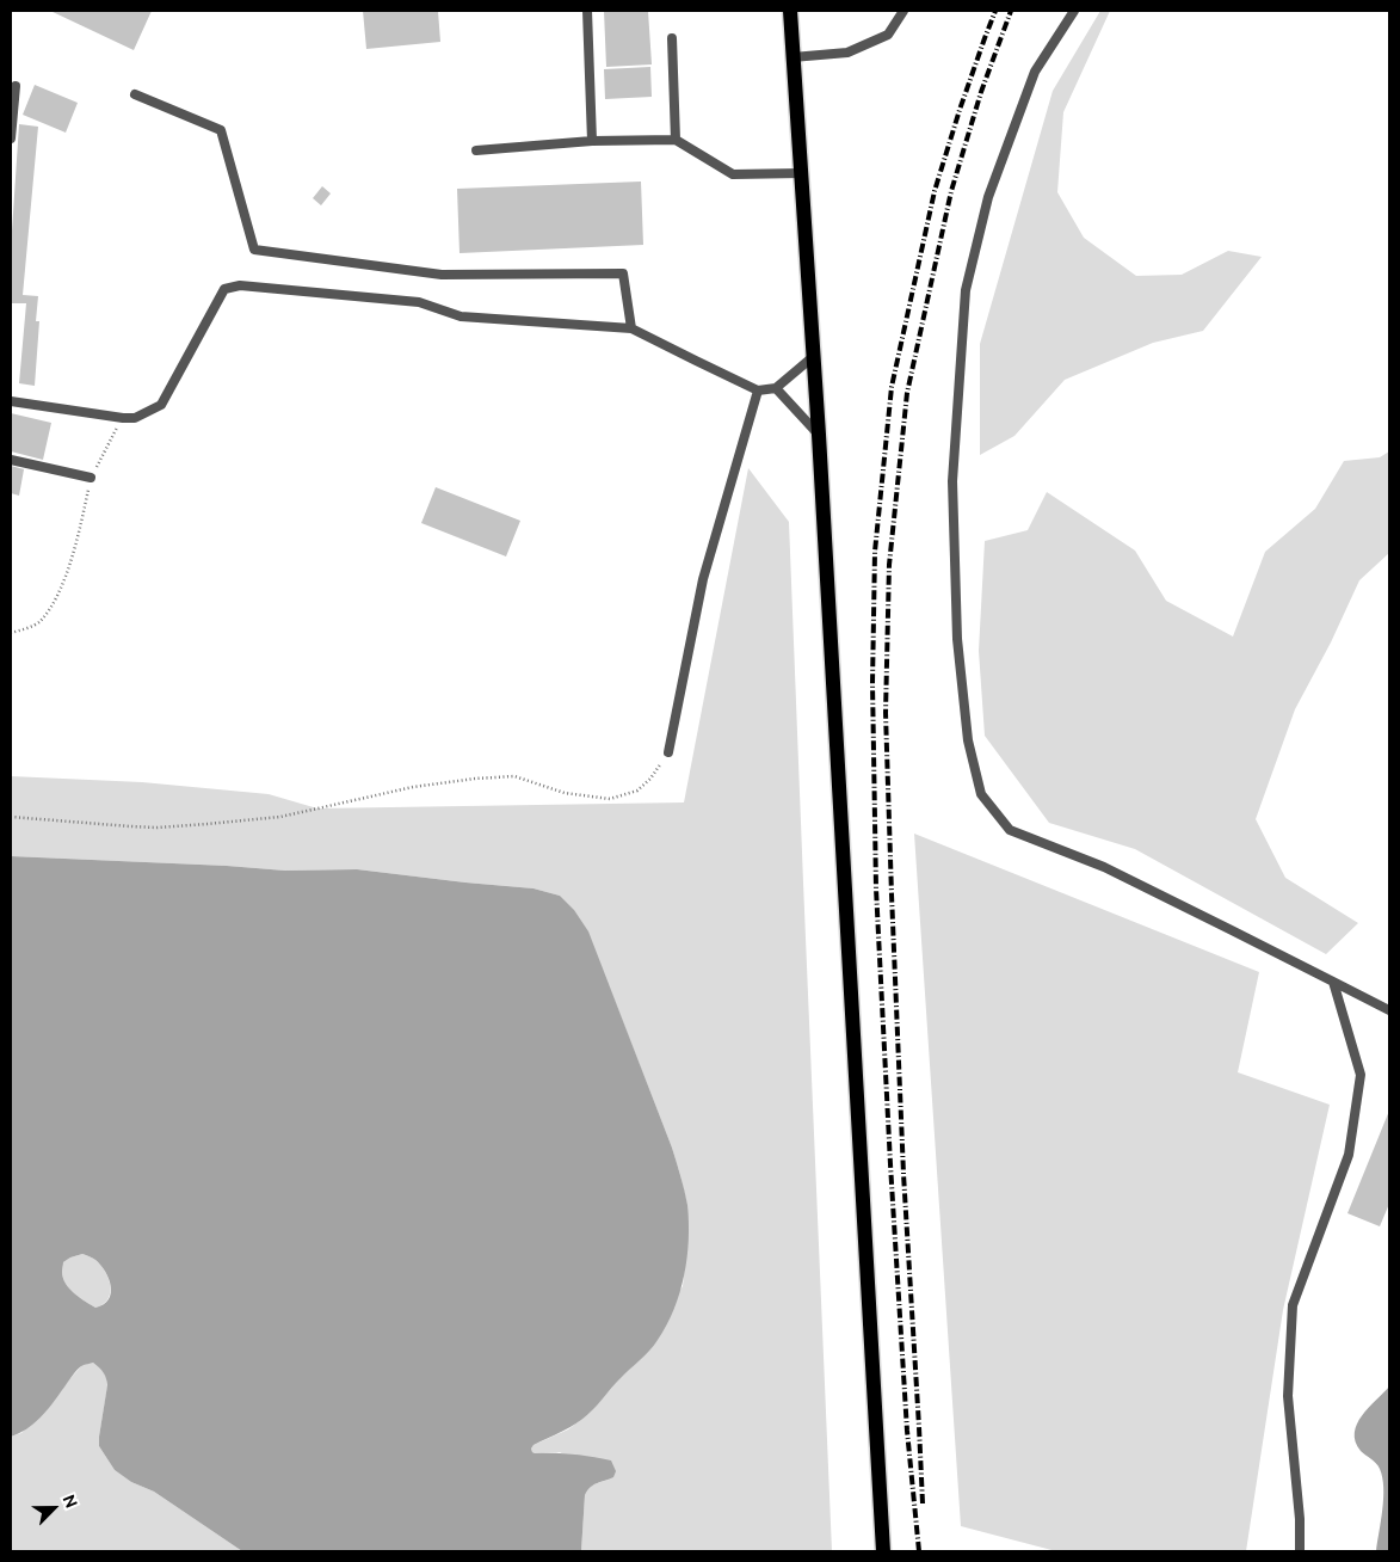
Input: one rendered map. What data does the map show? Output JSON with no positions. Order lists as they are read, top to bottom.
{
  "north": "top right"
}
